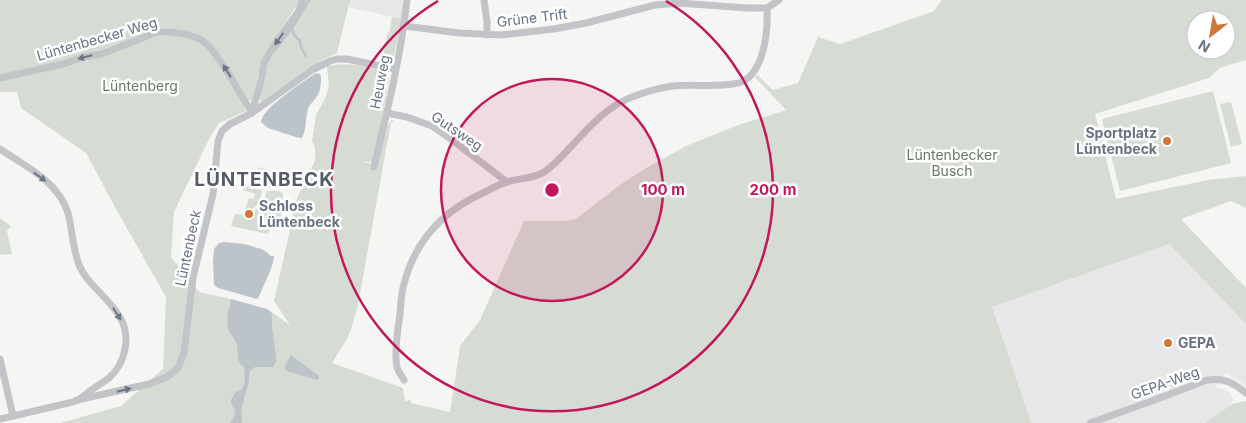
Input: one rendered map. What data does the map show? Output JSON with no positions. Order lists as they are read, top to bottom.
{
  "streets": {
    "street": [
      "Grüne Trift",
      "Lüntenbecker Weg",
      "Heuweg",
      "Gutsweg",
      "Lüntenbeck",
      "GEPA-Weg"
    ]
  },
  "crossings": [
    ["Grüne Trift", "Heuweg"],
    ["Lüntenbecker Weg", "Lüntenbeck"],
    ["Heuweg", "Gutsweg"],
    ["Heuweg", "Lüntenbeck"]
  ],
  "one_way": ["Lüntenbecker Weg", "Lüntenbeck"],
  "districts": ["LÜNTENBECK"],
  "parks": ["Lüntenberg", "Lüntenbecker Busch"],
  "places": ["Sportplatz Lüntenbeck", "Schloss Lüntenbeck", "GEPA"],
  "north": "bottom left",
  "rings": ["100 m", "200 m"]
}
